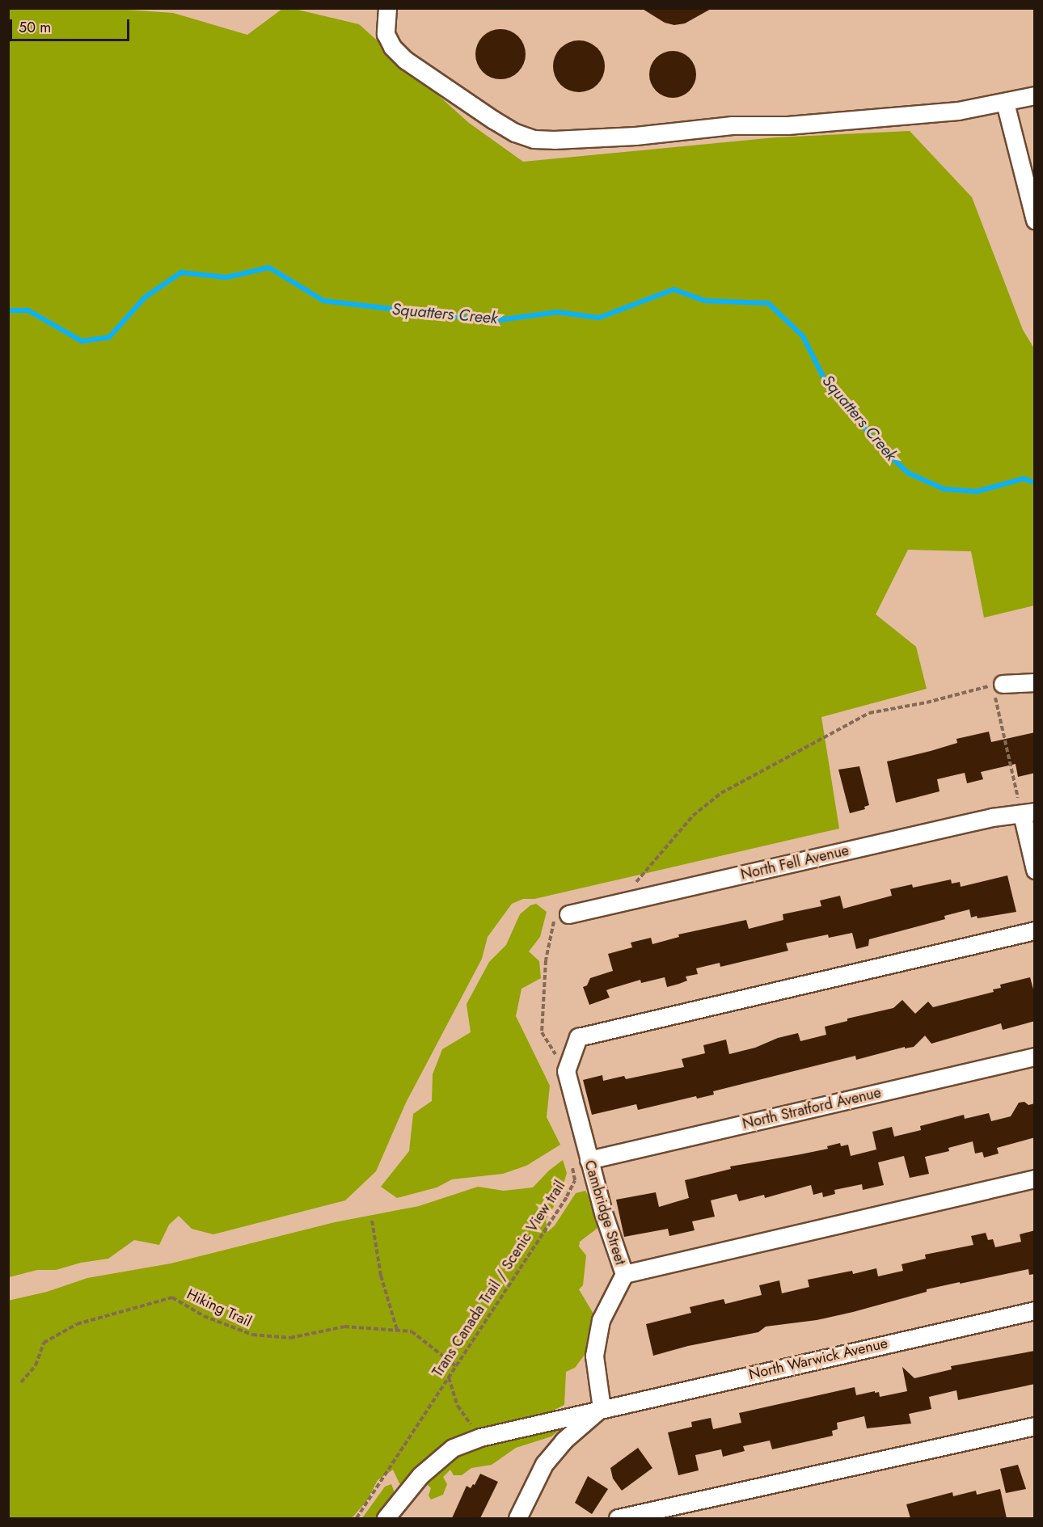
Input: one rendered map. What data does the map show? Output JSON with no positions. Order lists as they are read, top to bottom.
{
  "streets": {
    "street": [
      "North Fell Avenue",
      "North Stratford Avenue",
      "Cambridge Street",
      "North Warwick Avenue"
    ],
    "path": ["Trans Canada Trail / Scenic View trail", "Hiking Trail"]
  },
  "crossings": [
    ["North Stratford Avenue", "Cambridge Street"],
    ["North Stratford Avenue", "Trans Canada Trail / Scenic View trail"],
    ["Cambridge Street", "Trans Canada Trail / Scenic View trail"],
    ["Cambridge Street", "North Warwick Avenue"],
    ["Trans Canada Trail / Scenic View trail", "Hiking Trail"]
  ],
  "water": ["Squatters Creek"],
  "scale_bar": "50 m"
}
